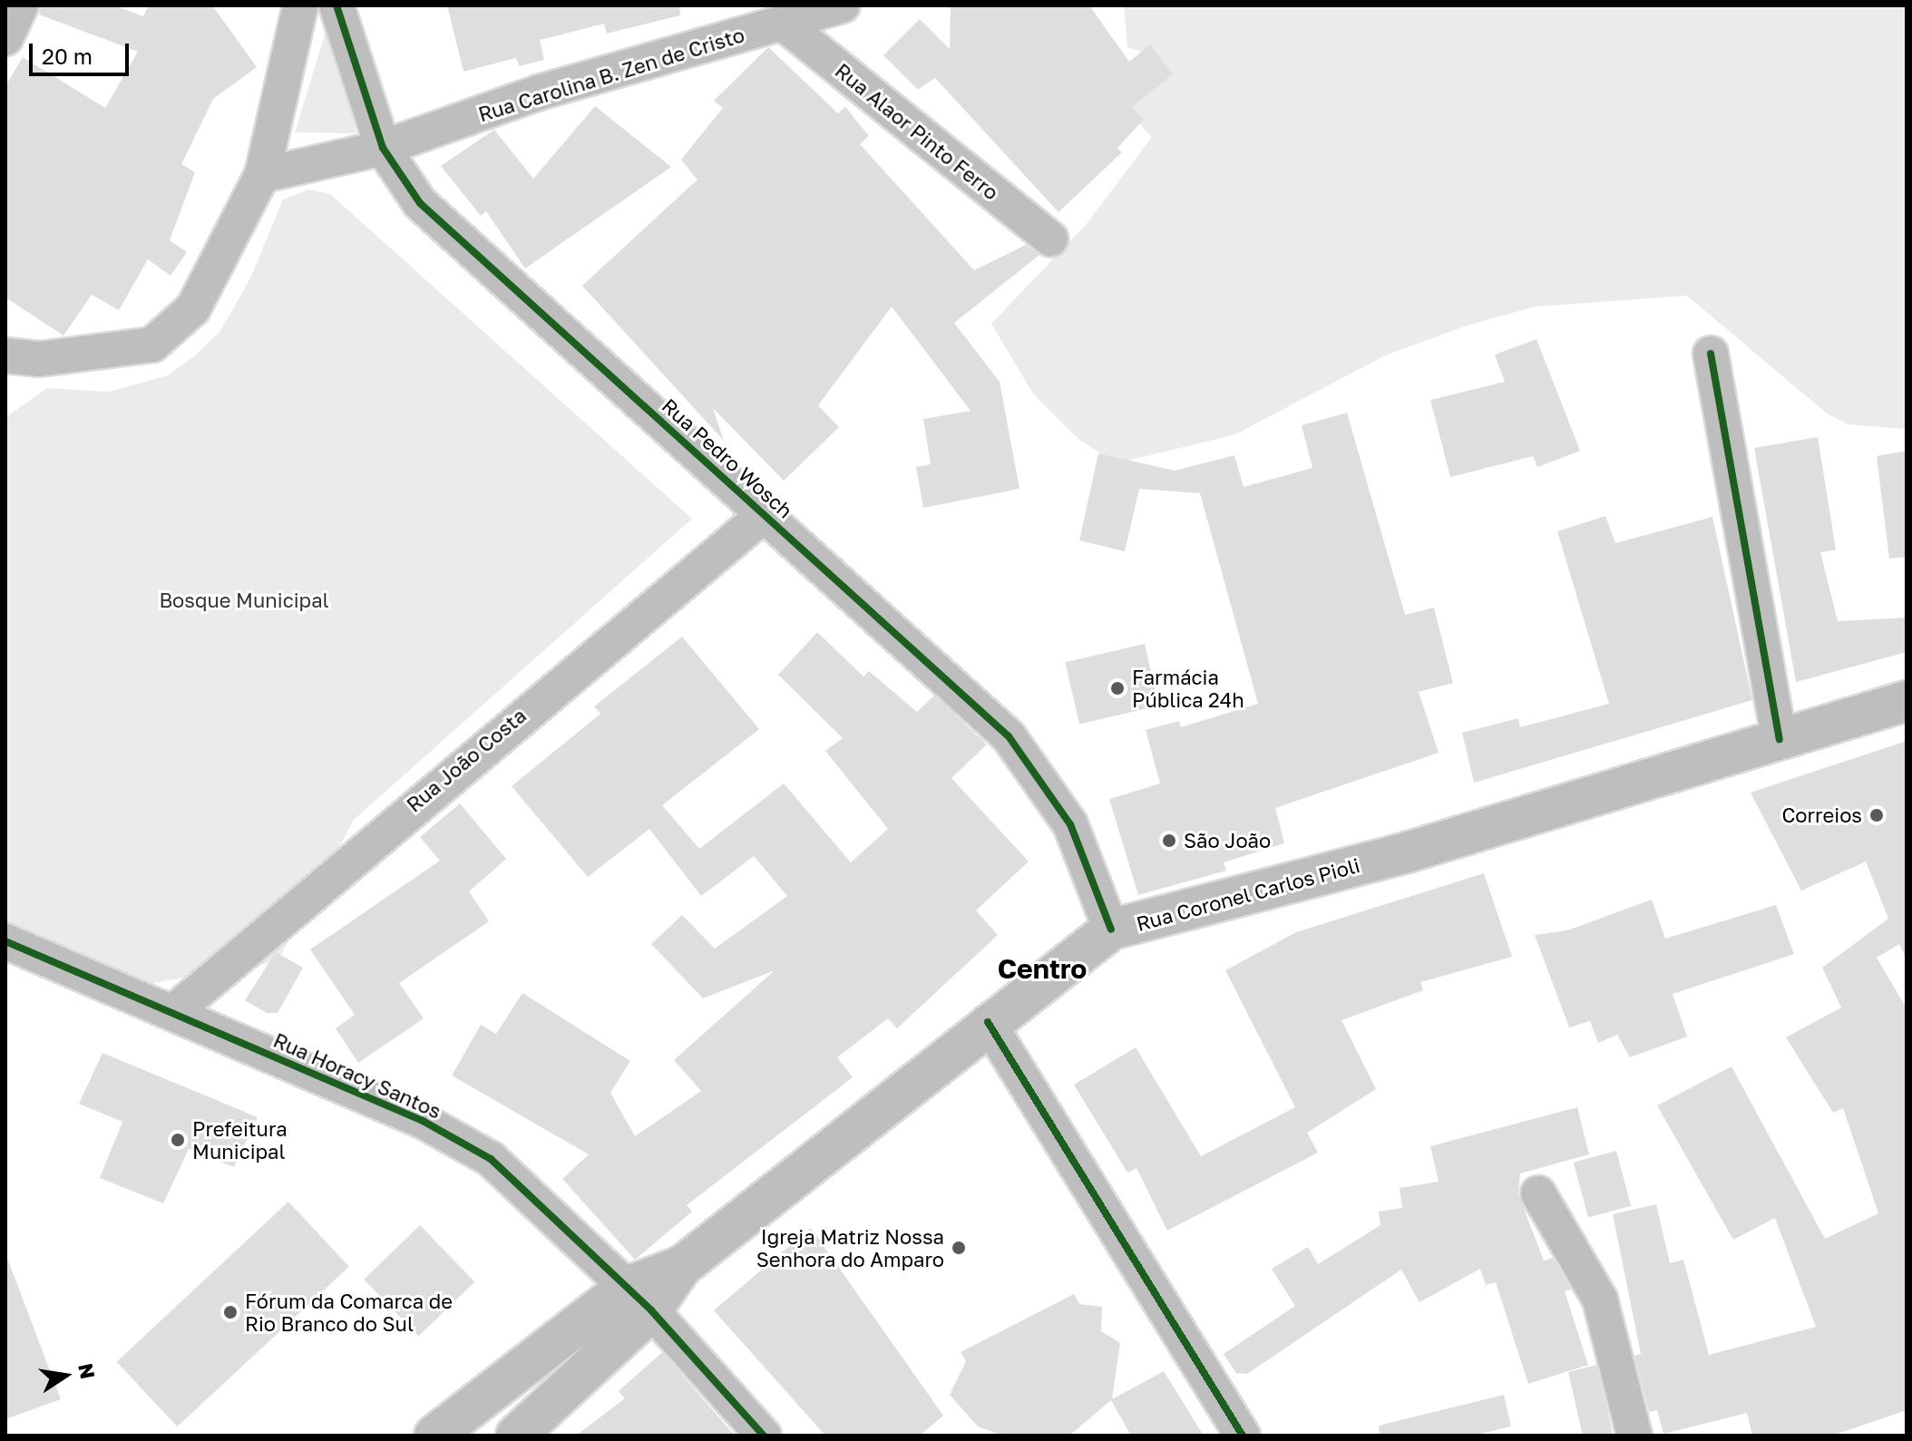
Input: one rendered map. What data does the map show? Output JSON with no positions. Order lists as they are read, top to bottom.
{
  "streets": {
    "main road": ["Rua Coronel Carlos Pioli"],
    "street": [
      "Rua Carolina B. Zen de Cristo",
      "Rua Alaor Pinto Ferro",
      "Rua Pedro Wosch",
      "Rua João Costa",
      "Rua Horacy Santos"
    ]
  },
  "crossings": [
    ["Rua Carolina B. Zen de Cristo", "Rua Alaor Pinto Ferro"],
    ["Rua Carolina B. Zen de Cristo", "Rua Pedro Wosch"],
    ["Rua Pedro Wosch", "Rua João Costa"],
    ["Rua Pedro Wosch", "Rua Coronel Carlos Pioli"],
    ["Rua João Costa", "Rua Horacy Santos"],
    ["Rua Coronel Carlos Pioli", "Rua Horacy Santos"]
  ],
  "districts": ["Centro"],
  "parks": ["Bosque Municipal"],
  "places": [
    "Farmácia Pública 24h",
    "Correios",
    "São João",
    "Prefeitura Municipal",
    "Igreja Matriz Nossa Senhora do Amparo",
    "Fórum da Comarca de Rio Branco do Sul"
  ],
  "scale_bar": "20 m",
  "north": "right"
}
